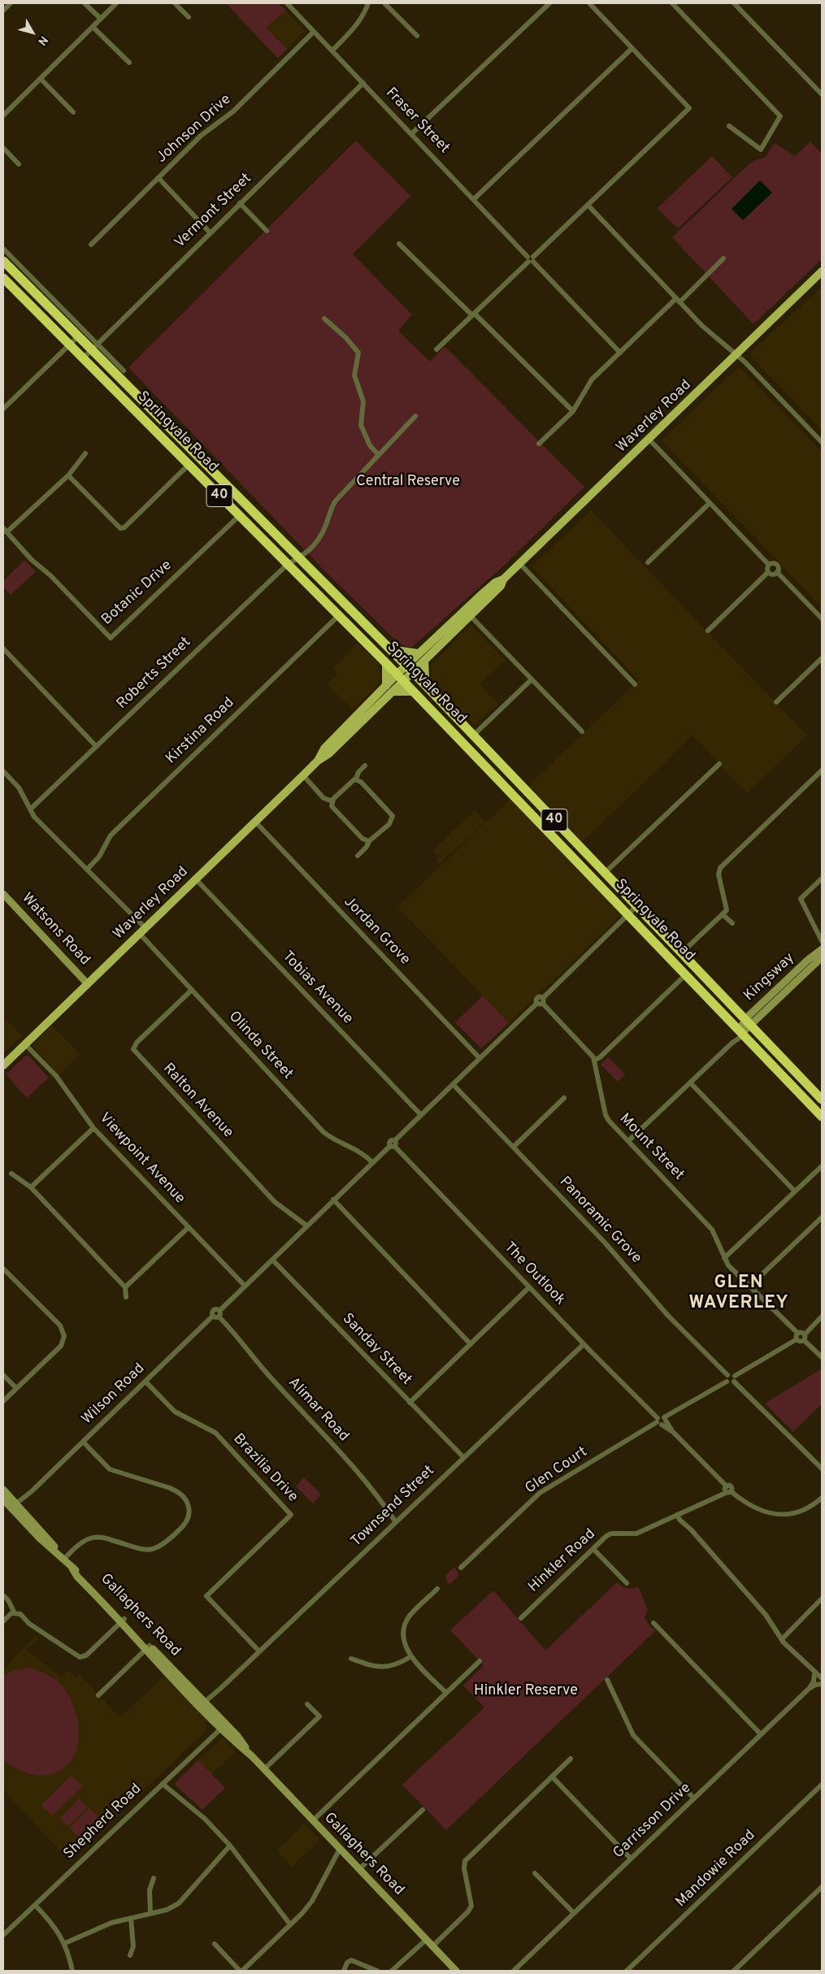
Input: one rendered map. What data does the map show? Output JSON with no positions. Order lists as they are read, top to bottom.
{
  "streets": {
    "highway": ["Springvale Road", "40"],
    "main road": ["Waverley Road"],
    "street": [
      "Fraser Street",
      "Johnson Drive",
      "Vermont Street",
      "Botanic Drive",
      "Roberts Street",
      "Kirstina Road",
      "Watsons Road",
      "Jordan Grove",
      "Kingsway",
      "Tobias Avenue",
      "Olinda Street",
      "Ralton Avenue",
      "Mount Street",
      "Viewpoint Avenue",
      "Panoramic Grove",
      "The Outlook",
      "Sanday Street",
      "Wilson Road",
      "Alimar Road",
      "Brazilia Drive",
      "Glen Court",
      "Townsend Street",
      "Hinkler Road",
      "Gallaghers Road",
      "Garrisson Drive",
      "Shepherd Road",
      "Mandowie Road"
    ]
  },
  "crossings": [
    ["Fraser Street", "Johnson Drive"],
    ["Fraser Street", "Vermont Street"],
    ["Vermont Street", "Springvale Road"],
    ["Waverley Road", "Springvale Road"],
    ["Waverley Road", "Watsons Road"],
    ["Waverley Road", "Jordan Grove"],
    ["Waverley Road", "Tobias Avenue"],
    ["Waverley Road", "Olinda Street"],
    ["Waverley Road", "Viewpoint Avenue"],
    ["Springvale Road", "Botanic Drive"],
    ["Springvale Road", "Roberts Street"],
    ["Springvale Road", "Kirstina Road"],
    ["Springvale Road", "Kingsway"],
    ["Roberts Street", "Olinda Street"],
    ["Kirstina Road", "Olinda Street"],
    ["Olinda Street", "Ralton Avenue"],
    ["The Outlook", "Glen Court"],
    ["The Outlook", "Townsend Street"],
    ["The Outlook", "Hinkler Road"],
    ["Sanday Street", "Townsend Street"],
    ["Wilson Road", "Alimar Road"],
    ["Wilson Road", "Brazilia Drive"],
    ["Wilson Road", "Gallaghers Road"],
    ["Alimar Road", "Townsend Street"],
    ["Brazilia Drive", "Townsend Street"],
    ["Townsend Street", "Gallaghers Road"],
    ["Gallaghers Road", "Shepherd Road"]
  ],
  "districts": ["GLEN WAVERLEY"],
  "parks": ["Central Reserve", "Hinkler Reserve"],
  "north": "bottom right"
}
